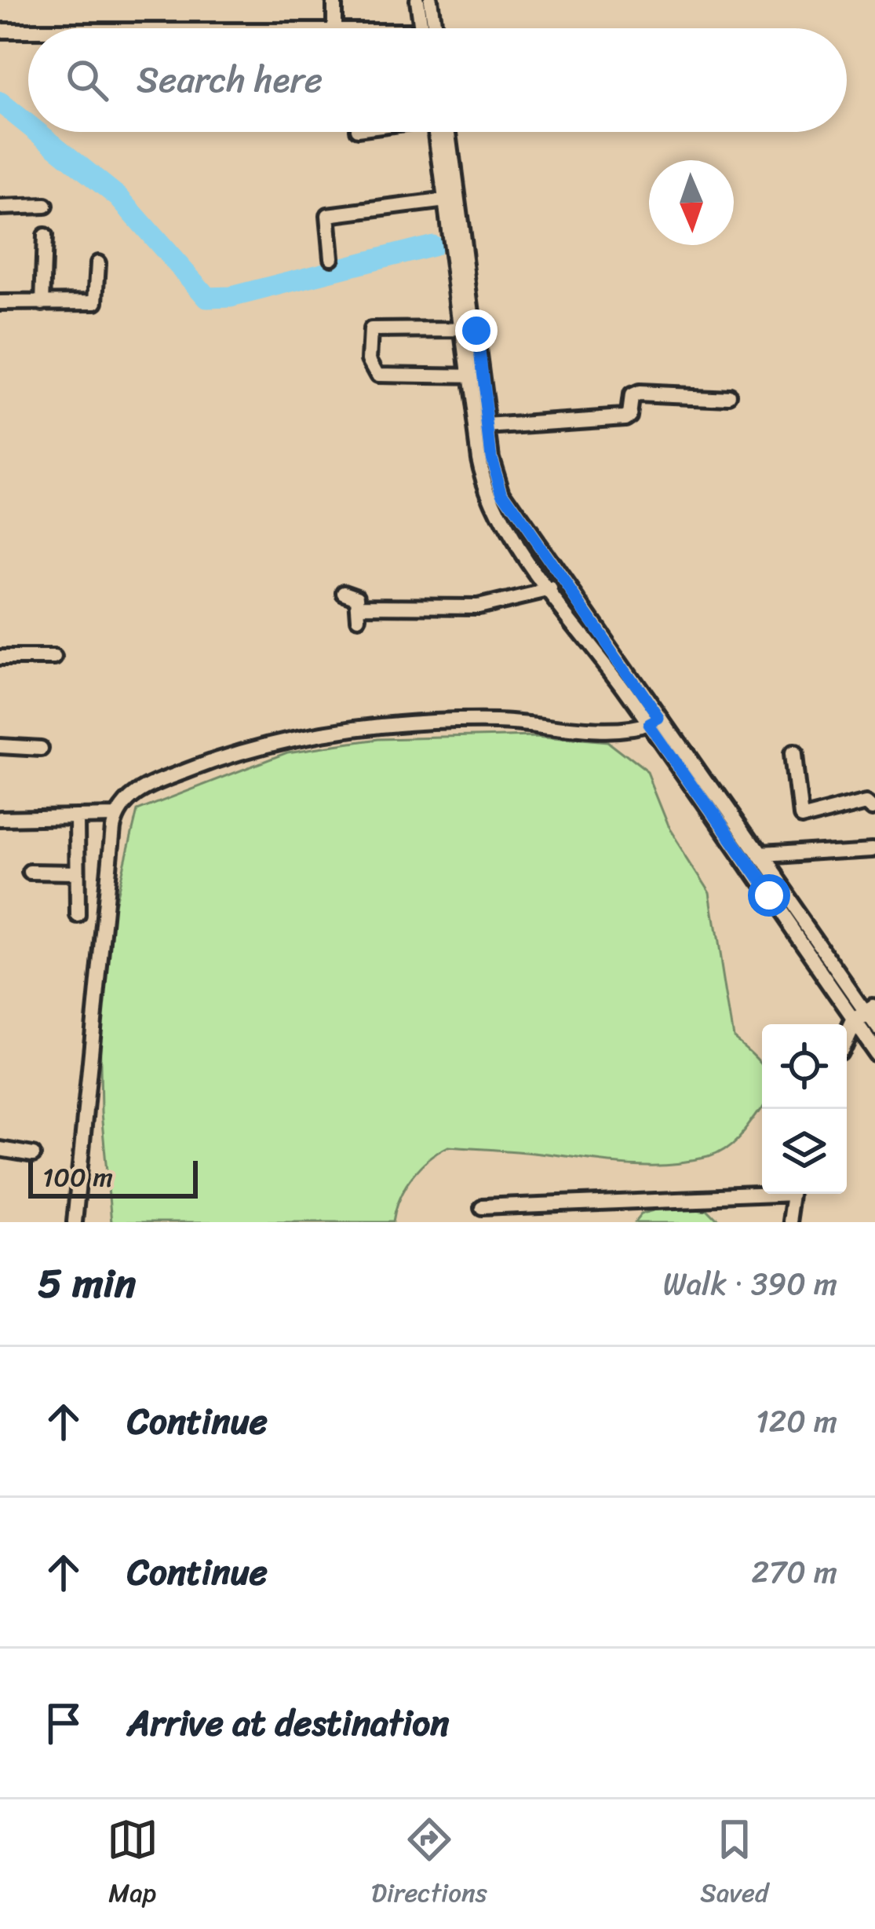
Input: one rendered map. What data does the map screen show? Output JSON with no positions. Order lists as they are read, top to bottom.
{
  "scale_bar": "100 m",
  "north": "bottom",
  "page": {
    "search": "Search here",
    "scale": "100 m",
    "heading": ["5 min", "Walk · 390 m"],
    "list": [
      ["Continue", "120 m"],
      ["Continue", "270 m"],
      "Arrive at destination"
    ],
    "nav": ["Map", "Directions", "Saved"]
  }
}
